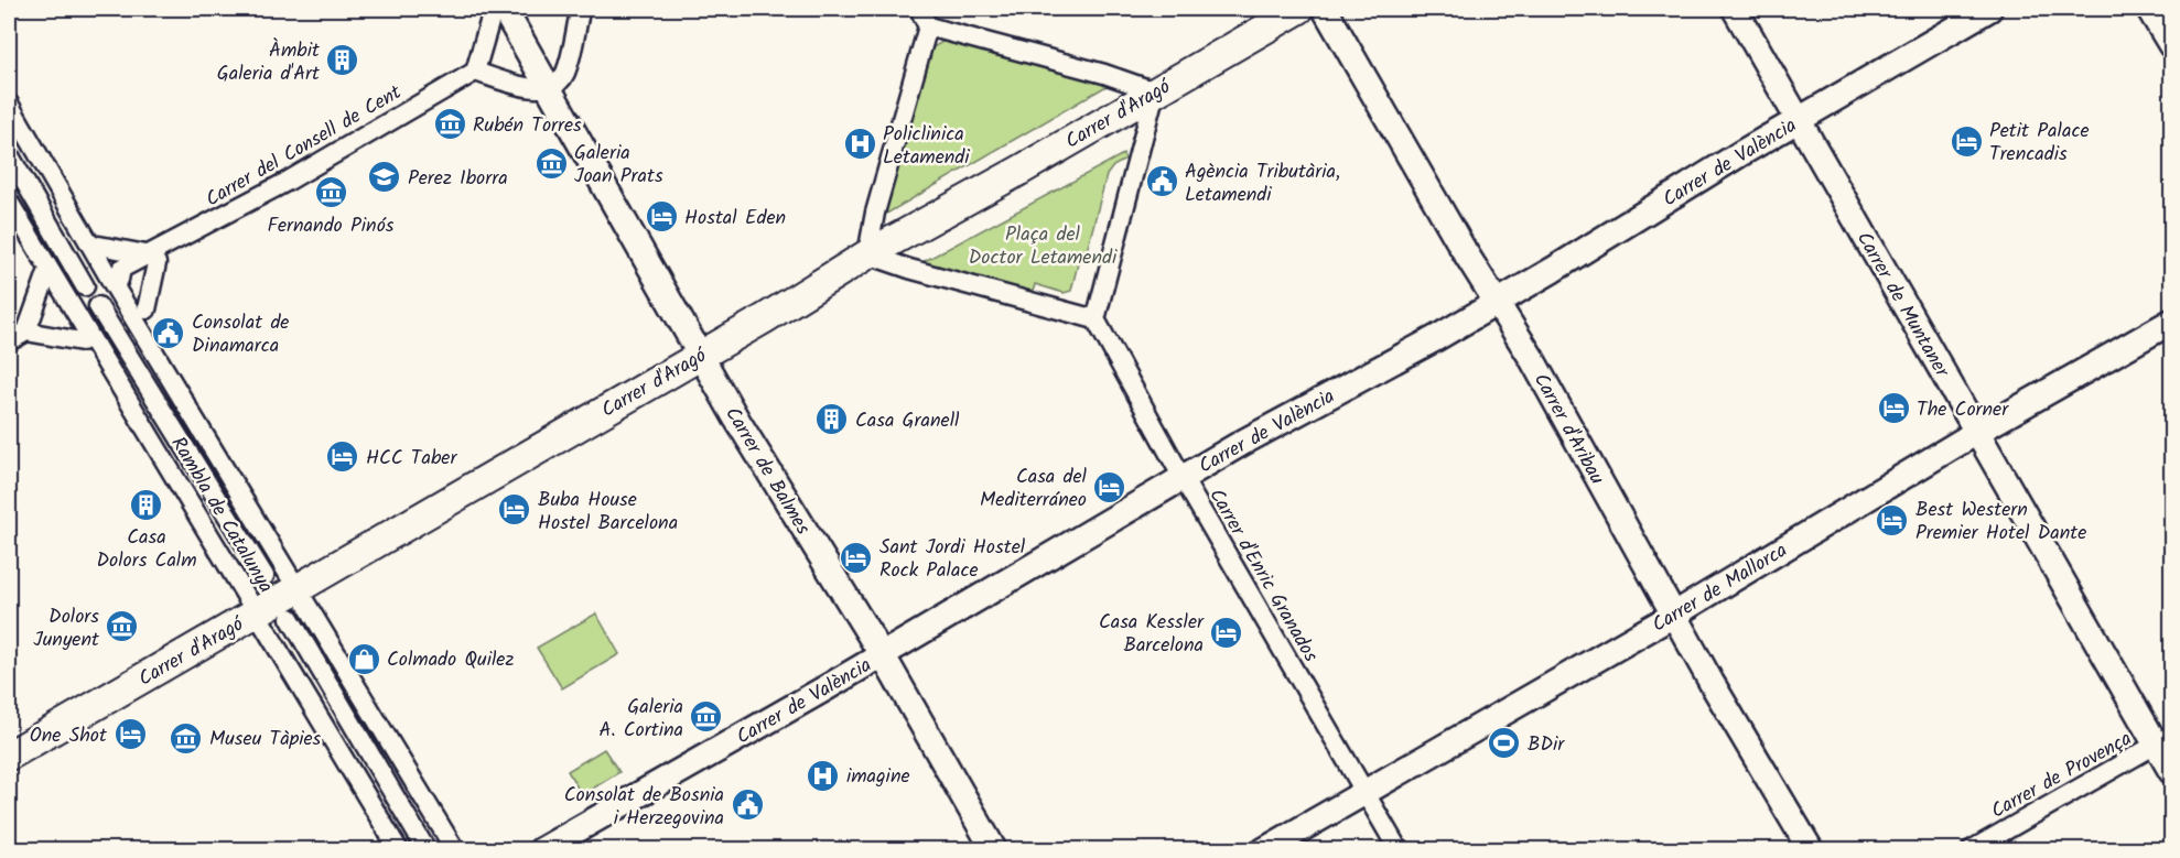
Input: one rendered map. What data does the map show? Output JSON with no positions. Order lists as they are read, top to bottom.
{
  "streets": {
    "main road": [
      "Carrer d'Aragó",
      "Carrer de València",
      "Carrer de Muntaner",
      "Carrer d'Aribau",
      "Carrer de Balmes",
      "Carrer de Mallorca"
    ],
    "street": [
      "Carrer del Consell de Cent",
      "Rambla de Catalunya",
      "Carrer d'Enric Granados",
      "Carrer de Provença"
    ]
  },
  "crossings": [
    ["Carrer d'Aragó", "Carrer de Balmes"],
    ["Carrer d'Aragó", "Rambla de Catalunya"],
    ["Carrer de València", "Carrer de Muntaner"],
    ["Carrer de València", "Carrer d'Aribau"],
    ["Carrer de València", "Carrer de Balmes"],
    ["Carrer de València", "Carrer d'Enric Granados"],
    ["Carrer de Muntaner", "Carrer de Mallorca"],
    ["Carrer de Muntaner", "Carrer de Provença"],
    ["Carrer d'Aribau", "Carrer de Mallorca"],
    ["Carrer d'Enric Granados", "Carrer de Mallorca"]
  ],
  "parks": ["Plaça del Doctor Letamendi"],
  "places": {
    "building": ["Àmbit Galeria d'Art", "Casa Granell", "Casa Dolors Calm"],
    "museum": [
      "Rubén Torres",
      "Galeria Joan Prats",
      "Fernando Pinós",
      "Dolors Junyent",
      "Galeria A. Cortina",
      "Museu Tàpies"
    ],
    "hotel": [
      "Petit Palace Trencadis",
      "Hostal Eden",
      "The Corner",
      "HCC Taber",
      "Casa del Mediterráneo",
      "Buba House Hostel Barcelona",
      "Best Western Premier Hotel Dante",
      "Sant Jordi Hostel Rock Palace",
      "Casa Kessler Barcelona",
      "One Shot"
    ],
    "hospital": ["Policlinica Letamendi", "imagine"],
    "school or university": ["Perez Iborra"],
    "public building": ["Agència Tributària, Letamendi", "Consolat de Dinamarca", "Consolat de Bosnia i Herzegovina"],
    "shop": ["Colmado Quilez"],
    "sports": ["BDir"]
  }
}
